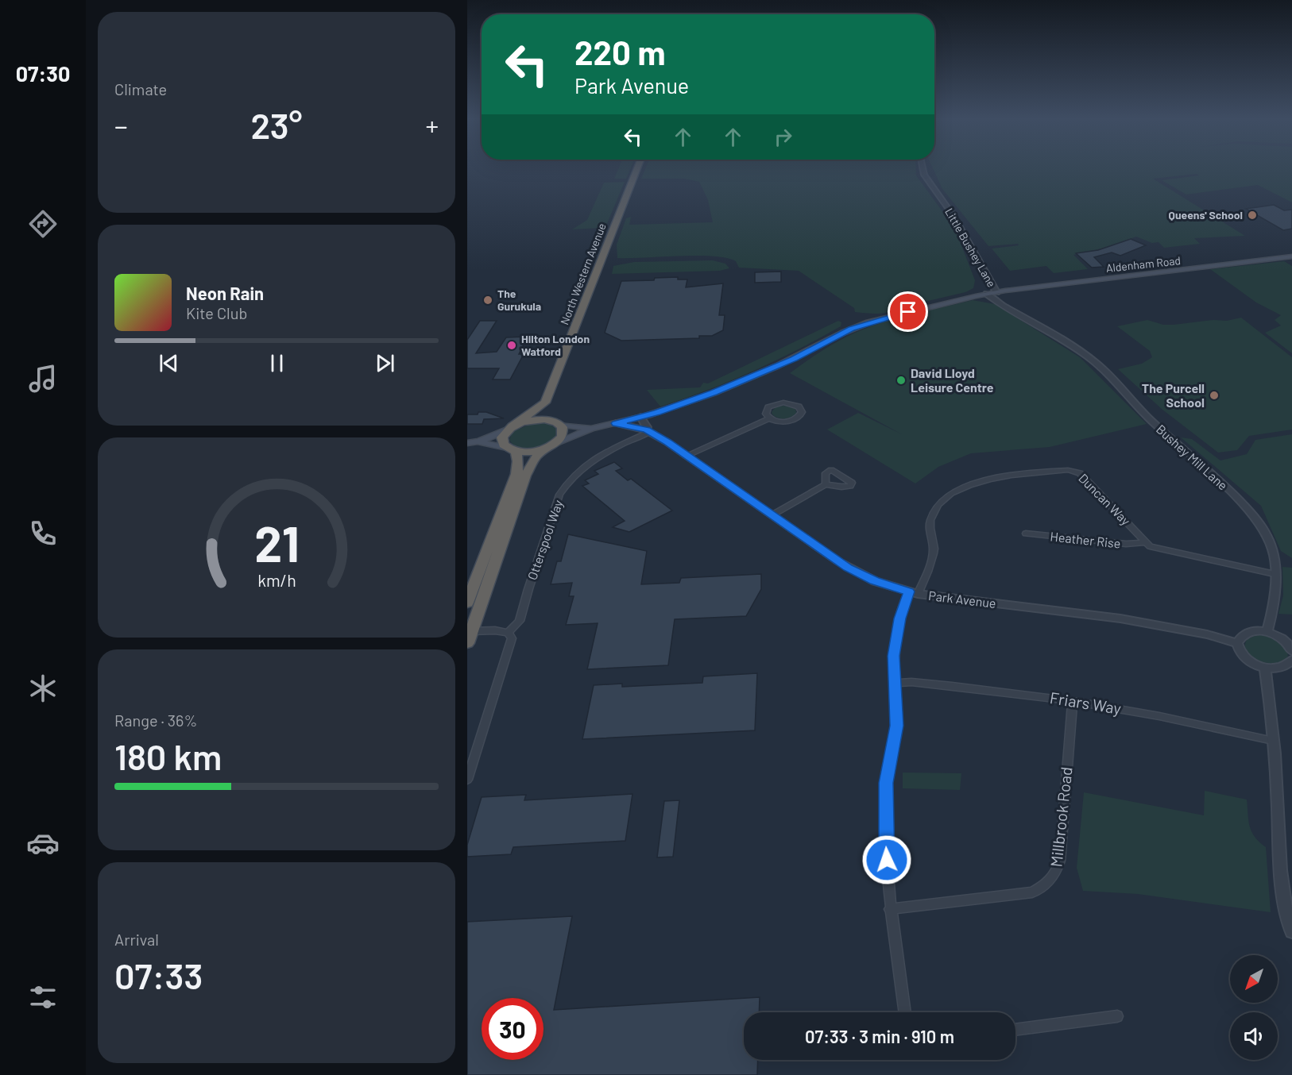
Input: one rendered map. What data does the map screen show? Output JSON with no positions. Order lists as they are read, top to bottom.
{
  "streets": {
    "highway": ["North Western Avenue"],
    "main road": ["Aldenham Road"],
    "street": [
      "Little Bushey Lane",
      "Bushey Mill Lane",
      "Duncan Way",
      "Otterspool Way",
      "Heather Rise",
      "Park Avenue",
      "Friars Way",
      "Millbrook Road"
    ]
  },
  "crossings": [
    ["Little Bushey Lane", "Aldenham Road"],
    ["Aldenham Road", "Bushey Mill Lane"],
    ["Aldenham Road", "Park Avenue"],
    ["Bushey Mill Lane", "Duncan Way"],
    ["Duncan Way", "Heather Rise"],
    ["Duncan Way", "Park Avenue"],
    ["Otterspool Way", "Park Avenue"],
    ["Friars Way", "Millbrook Road"]
  ],
  "places": [
    "Queens' School",
    "The Gurukula",
    "Hilton London Watford",
    "David Lloyd Leisure Centre",
    "The Purcell School"
  ],
  "north": "bottom left",
  "page": {
    "tabs": "07:30",
    "tile": [
      "Climate",
      ["Range · 36%", "180 km"],
      ["Arrival", "07:33"]
    ],
    "turn": ["220 m", "Park Avenue"],
    "heat": ["−", "23°", "+"],
    "song": ["Neon Rain", "Kite Club"],
    "limit": "30",
    "trip": "07:33 · 3 min · 910 m",
    "gauge": ["21", "km/h"]
  }
}
